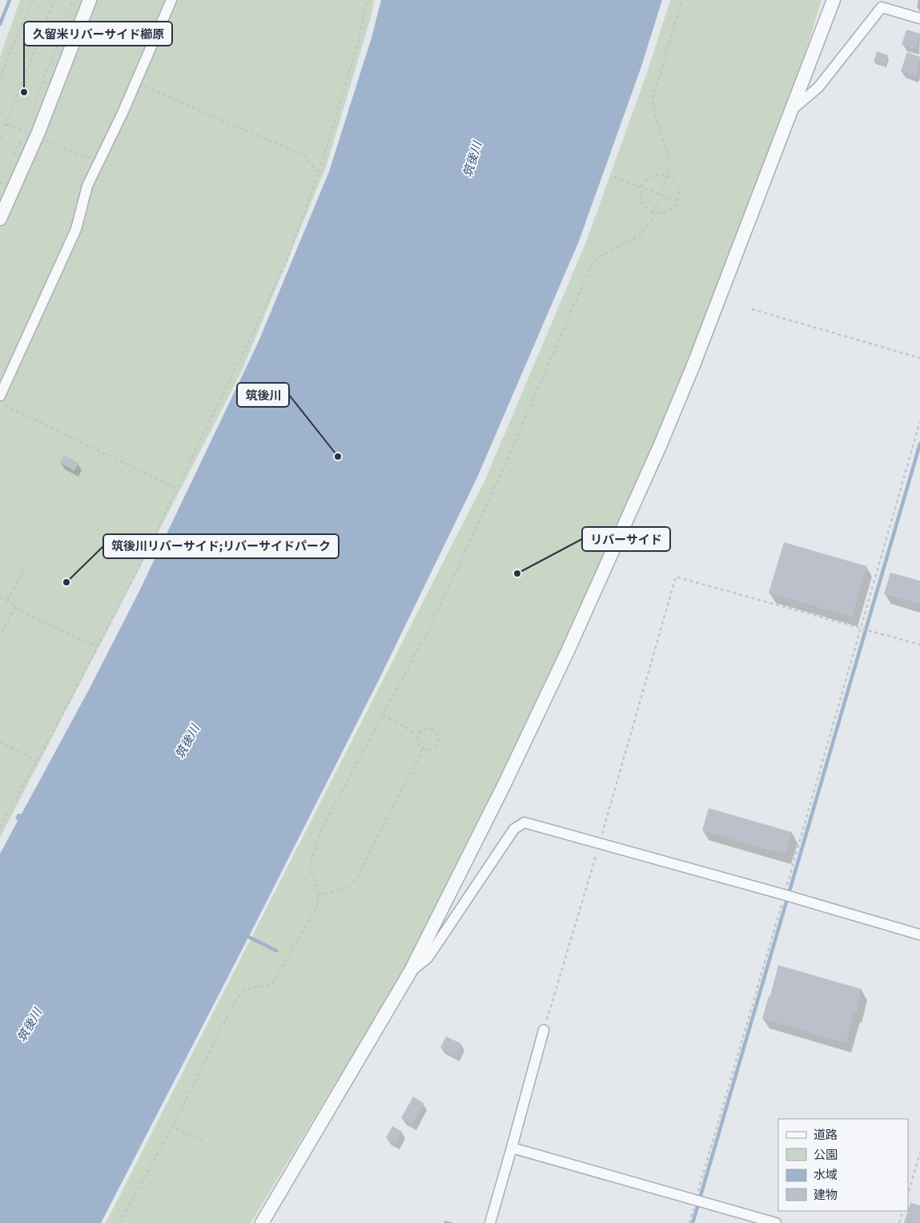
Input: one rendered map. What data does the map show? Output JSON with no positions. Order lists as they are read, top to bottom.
{
  "water": ["筑後川"],
  "places": [
    "久留米リバーサイド櫛原",
    "筑後川",
    "リバーサイド",
    "筑後川リバーサイド;リバーサイドパーク"
  ],
  "legend": [
    "道路",
    "公園",
    "水域",
    "建物"
  ]
}
